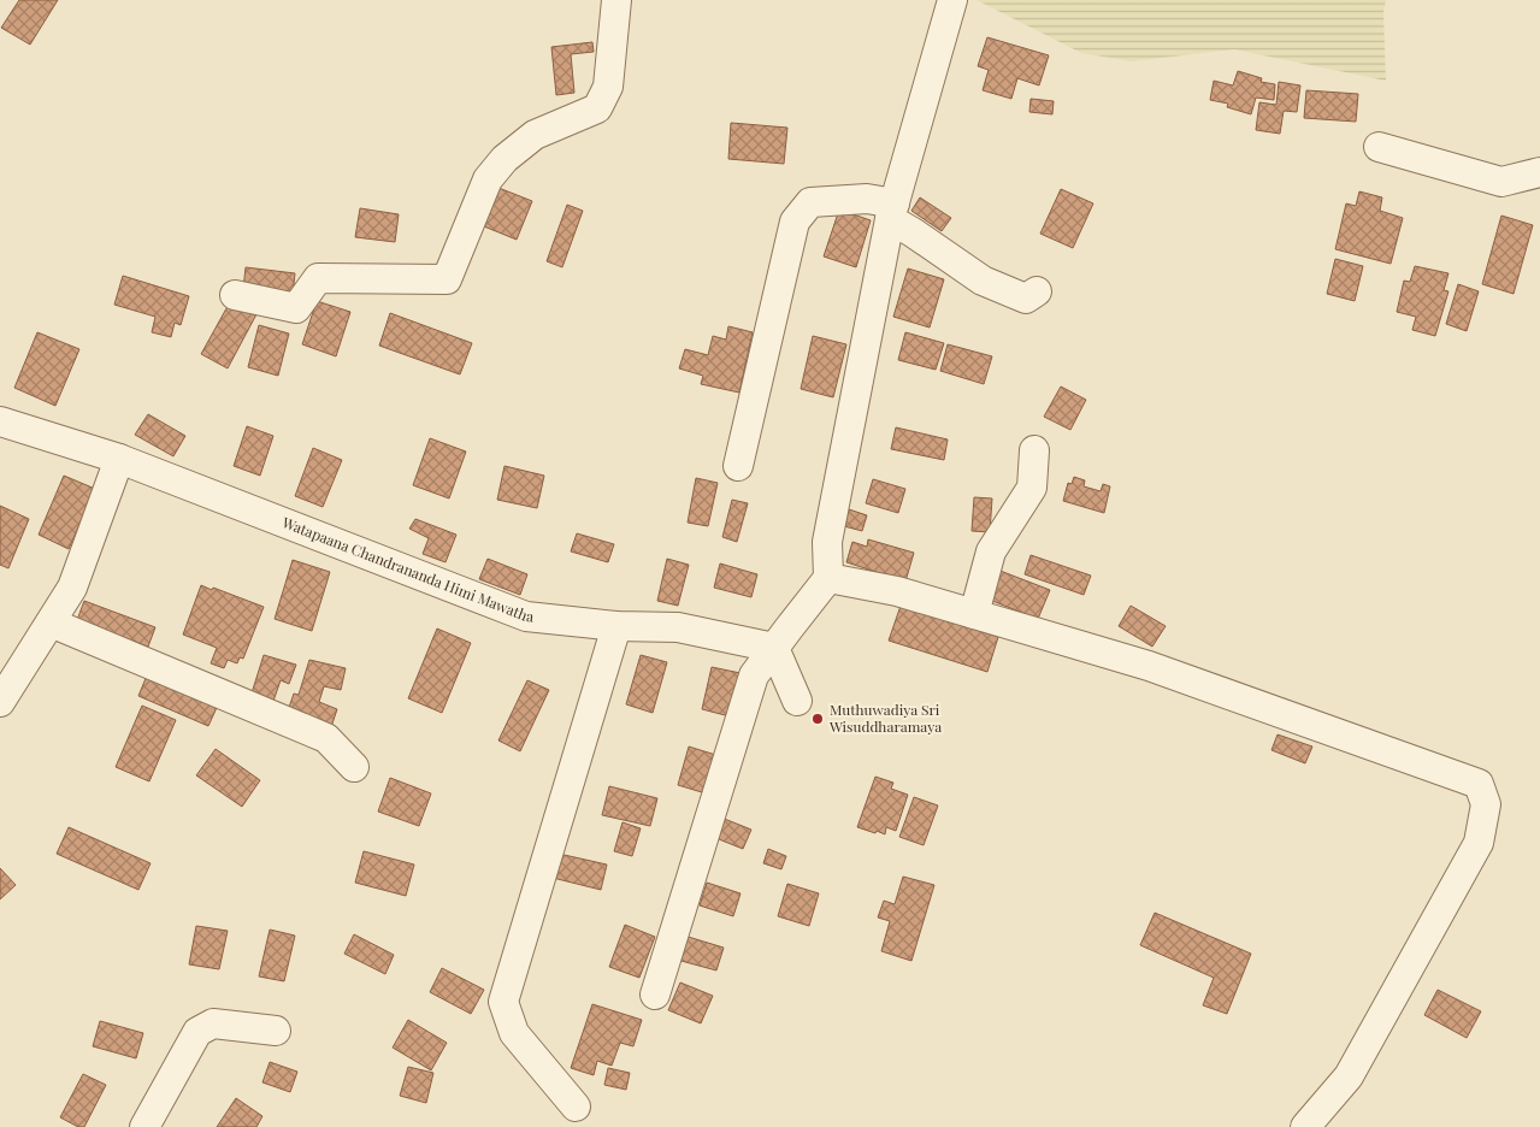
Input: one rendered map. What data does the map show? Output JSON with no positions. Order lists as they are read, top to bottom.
{
  "streets": {
    "street": ["Watapaana Chandrananda Himi Mawatha"]
  },
  "places": ["Muthuwadiya Sri Wisuddharamaya"]
}
